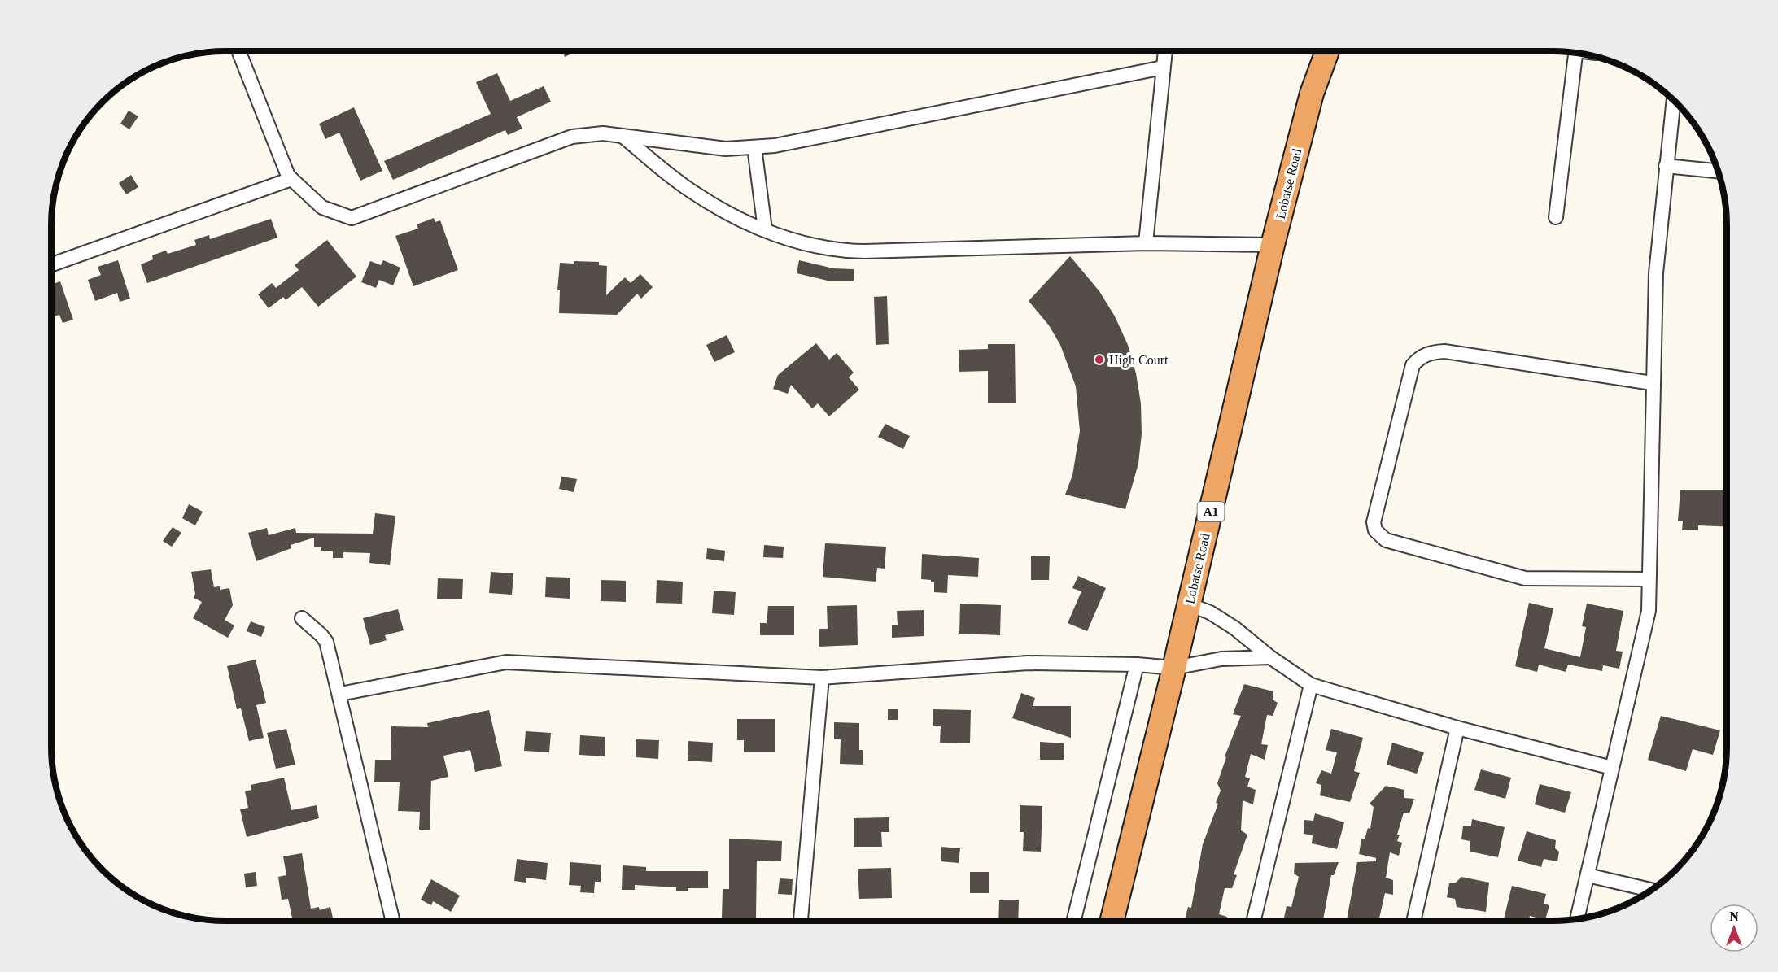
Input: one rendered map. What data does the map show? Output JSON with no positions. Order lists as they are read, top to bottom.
{
  "streets": {
    "highway": ["Lobatse Road", "A1"]
  },
  "places": ["High Court"],
  "north": "top"
}
